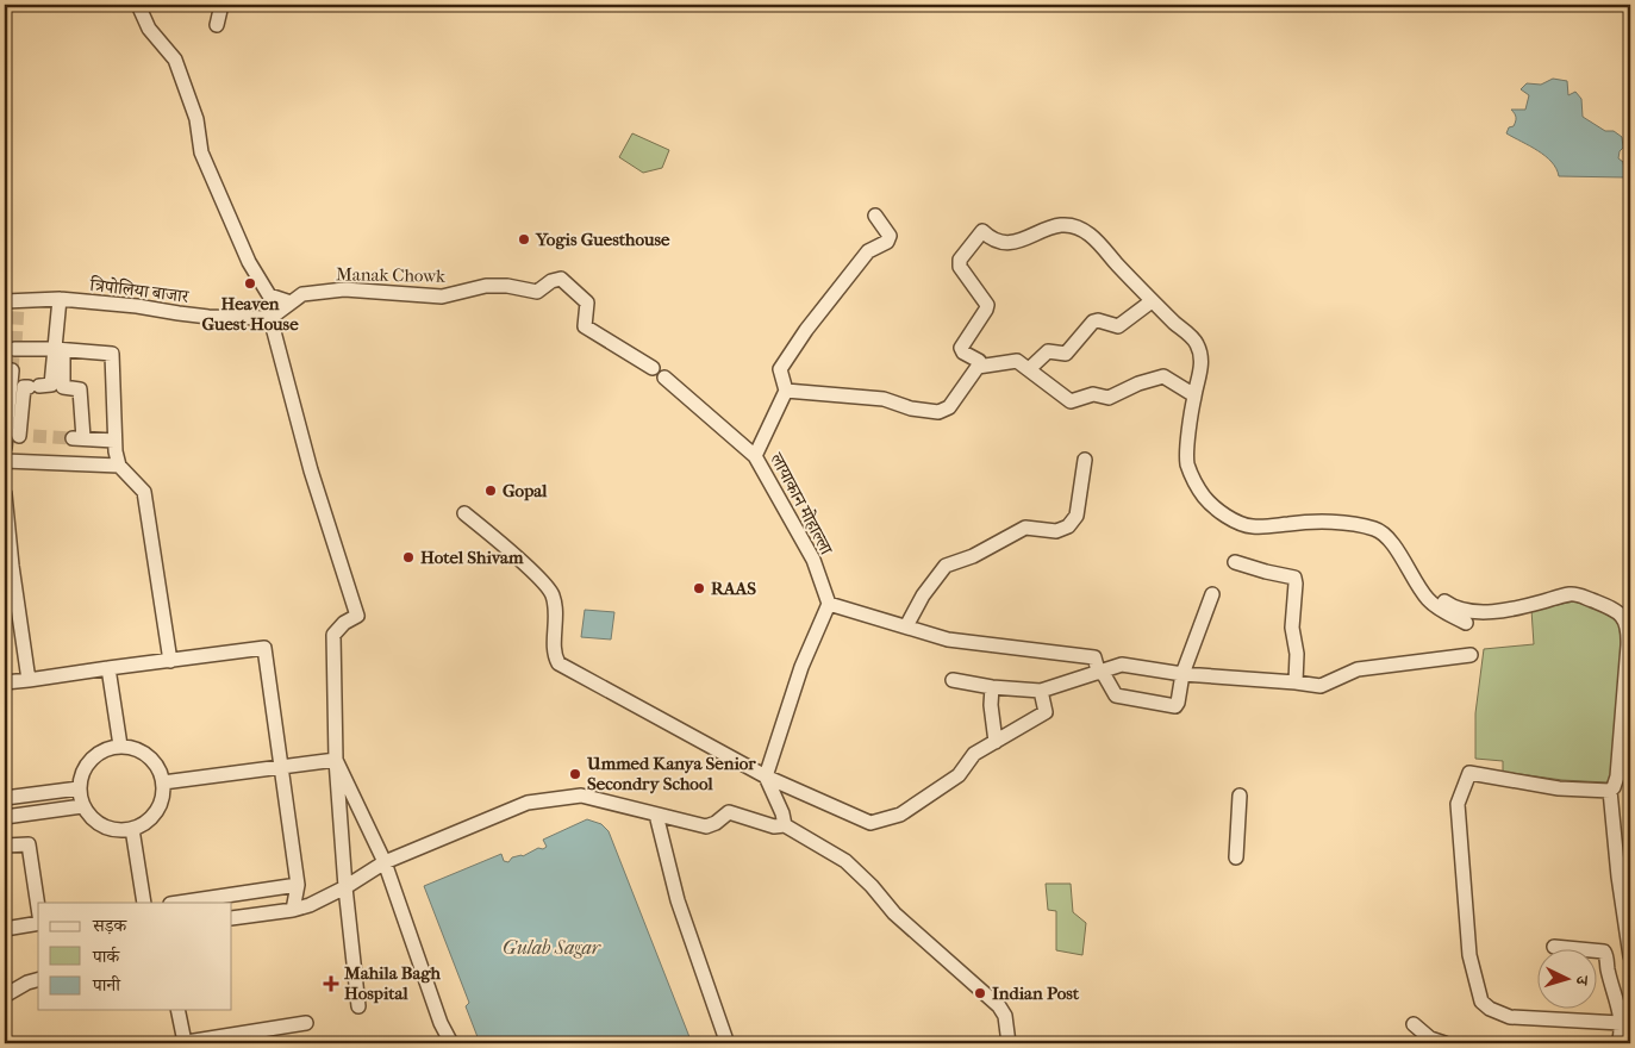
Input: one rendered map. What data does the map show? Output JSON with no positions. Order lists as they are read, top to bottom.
{
  "streets": {
    "street": ["Manak Chowk", "त्रिपोलिया बाजार", "लायाकान मोहाल्ला"]
  },
  "water": ["Gulab Sagar"],
  "places": {
    "other": [
      "Yogis Guesthouse",
      "Heaven Guest House",
      "Gopal",
      "Hotel Shivam",
      "RAAS",
      "Ummed Kanya Senior Secondry School",
      "Indian Post"
    ],
    "health": ["Mahila Bagh Hospital"]
  },
  "legend": ["सड़क", "पार्क", "पानी"],
  "north": "right"
}
